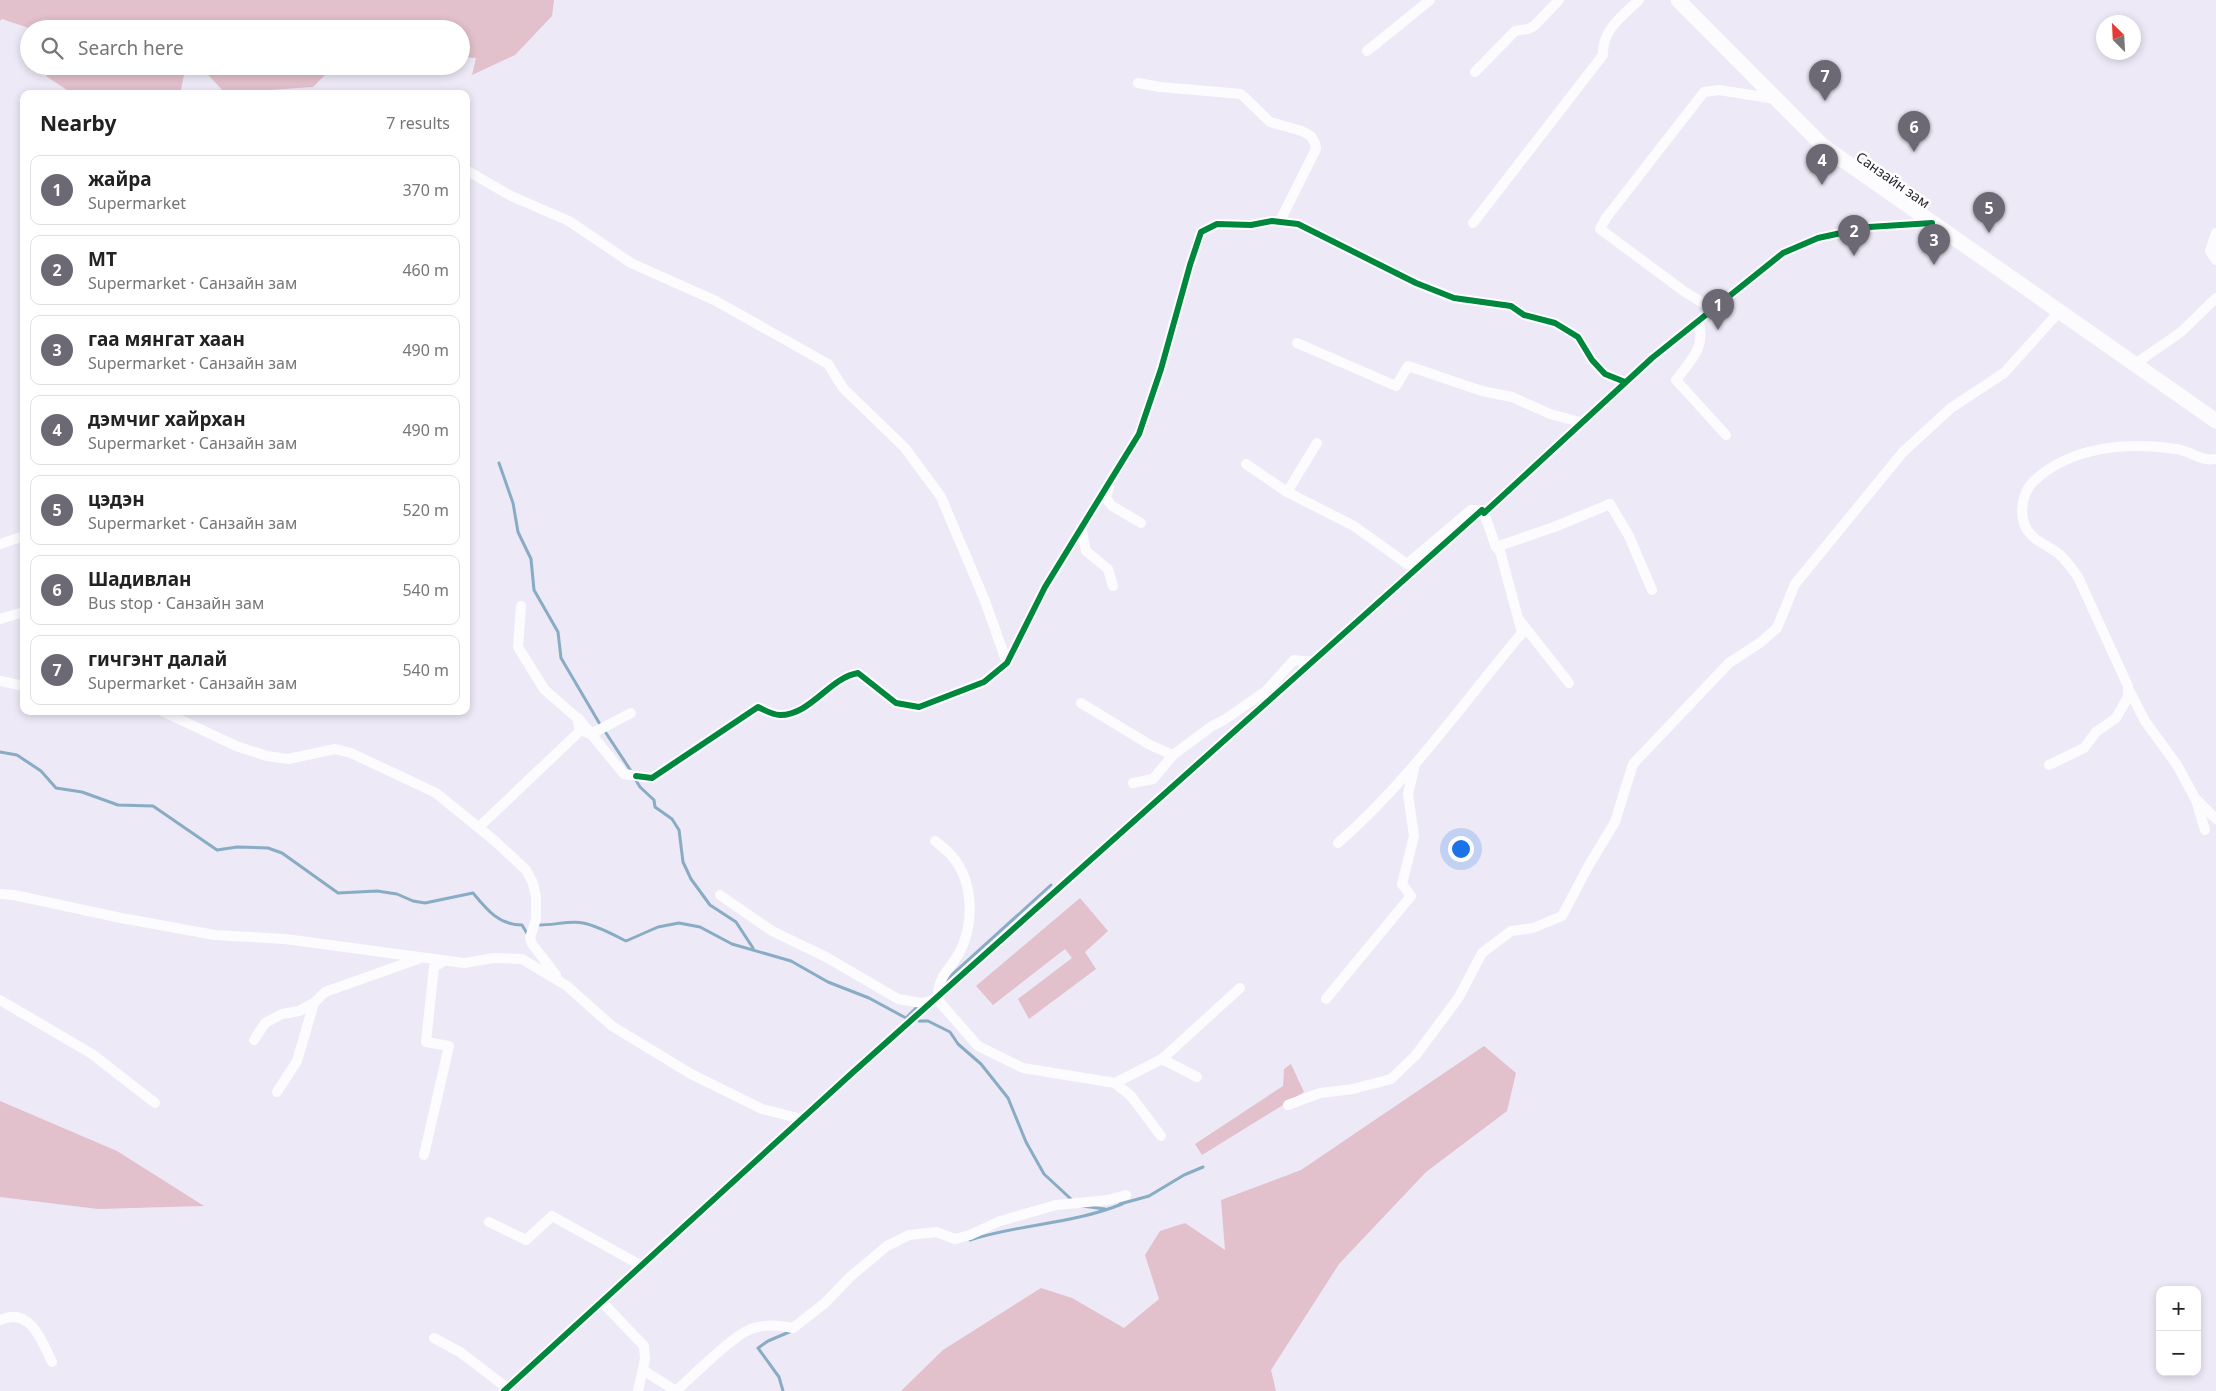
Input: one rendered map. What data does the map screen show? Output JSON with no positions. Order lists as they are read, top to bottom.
{
  "streets": {
    "main road": ["Санзайн зам"]
  },
  "north": "top left",
  "page": {
    "search": "Search here",
    "pins": [
      "7",
      "6",
      "4",
      "5",
      "2",
      "3",
      "1"
    ],
    "heading": ["Nearby", "7 results"],
    "list": [
      {
        "mark": "1",
        "name": "жайра",
        "note": "Supermarket",
        "value": "370 m"
      },
      {
        "mark": "2",
        "name": "MT",
        "note": "Supermarket · Санзайн зам",
        "value": "460 m"
      },
      {
        "mark": "3",
        "name": "гаа мянгат хаан",
        "note": "Supermarket · Санзайн зам",
        "value": "490 m"
      },
      {
        "mark": "4",
        "name": "дэмчиг хайрхан",
        "note": "Supermarket · Санзайн зам",
        "value": "490 m"
      },
      {
        "mark": "5",
        "name": "цэдэн",
        "note": "Supermarket · Санзайн зам",
        "value": "520 m"
      },
      {
        "mark": "6",
        "name": "Шадивлан",
        "note": "Bus stop · Санзайн зам",
        "value": "540 m"
      },
      {
        "mark": "7",
        "name": "гичгэнт далай",
        "note": "Supermarket · Санзайн зам",
        "value": "540 m"
      }
    ],
    "map_buttons": ["+", "−"]
  }
}
